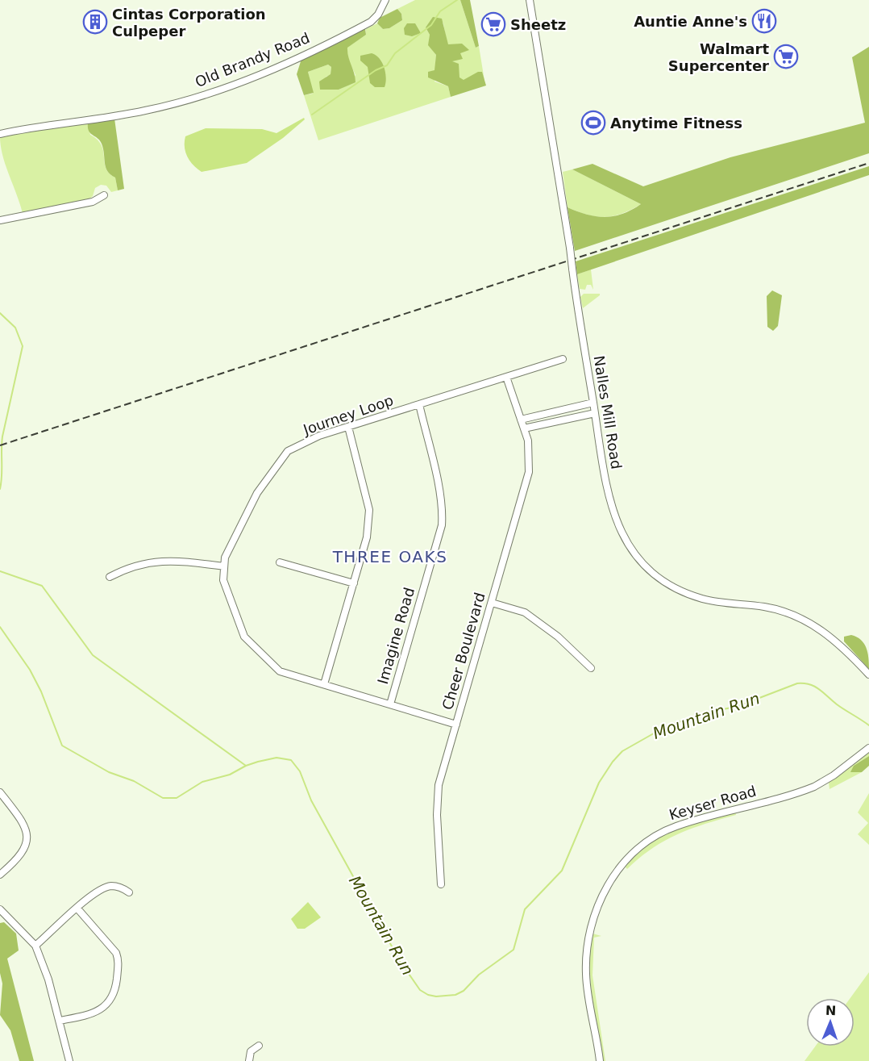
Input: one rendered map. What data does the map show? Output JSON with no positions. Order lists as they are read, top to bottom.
{
  "streets": {
    "street": [
      "Old Brandy Road",
      "Nalles Mill Road",
      "Journey Loop",
      "Imagine Road",
      "Cheer Boulevard",
      "Keyser Road"
    ]
  },
  "crossings": [
    ["Journey Loop", "Imagine Road"],
    ["Journey Loop", "Cheer Boulevard"]
  ],
  "districts": ["THREE OAKS"],
  "water": ["Mountain Run"],
  "places": {
    "restaurant": ["Auntie Anne's"],
    "building": ["Cintas Corporation Culpeper"],
    "supermarket": ["Sheetz", "Walmart Supercenter"],
    "sports": ["Anytime Fitness"]
  },
  "north": "top"
}
